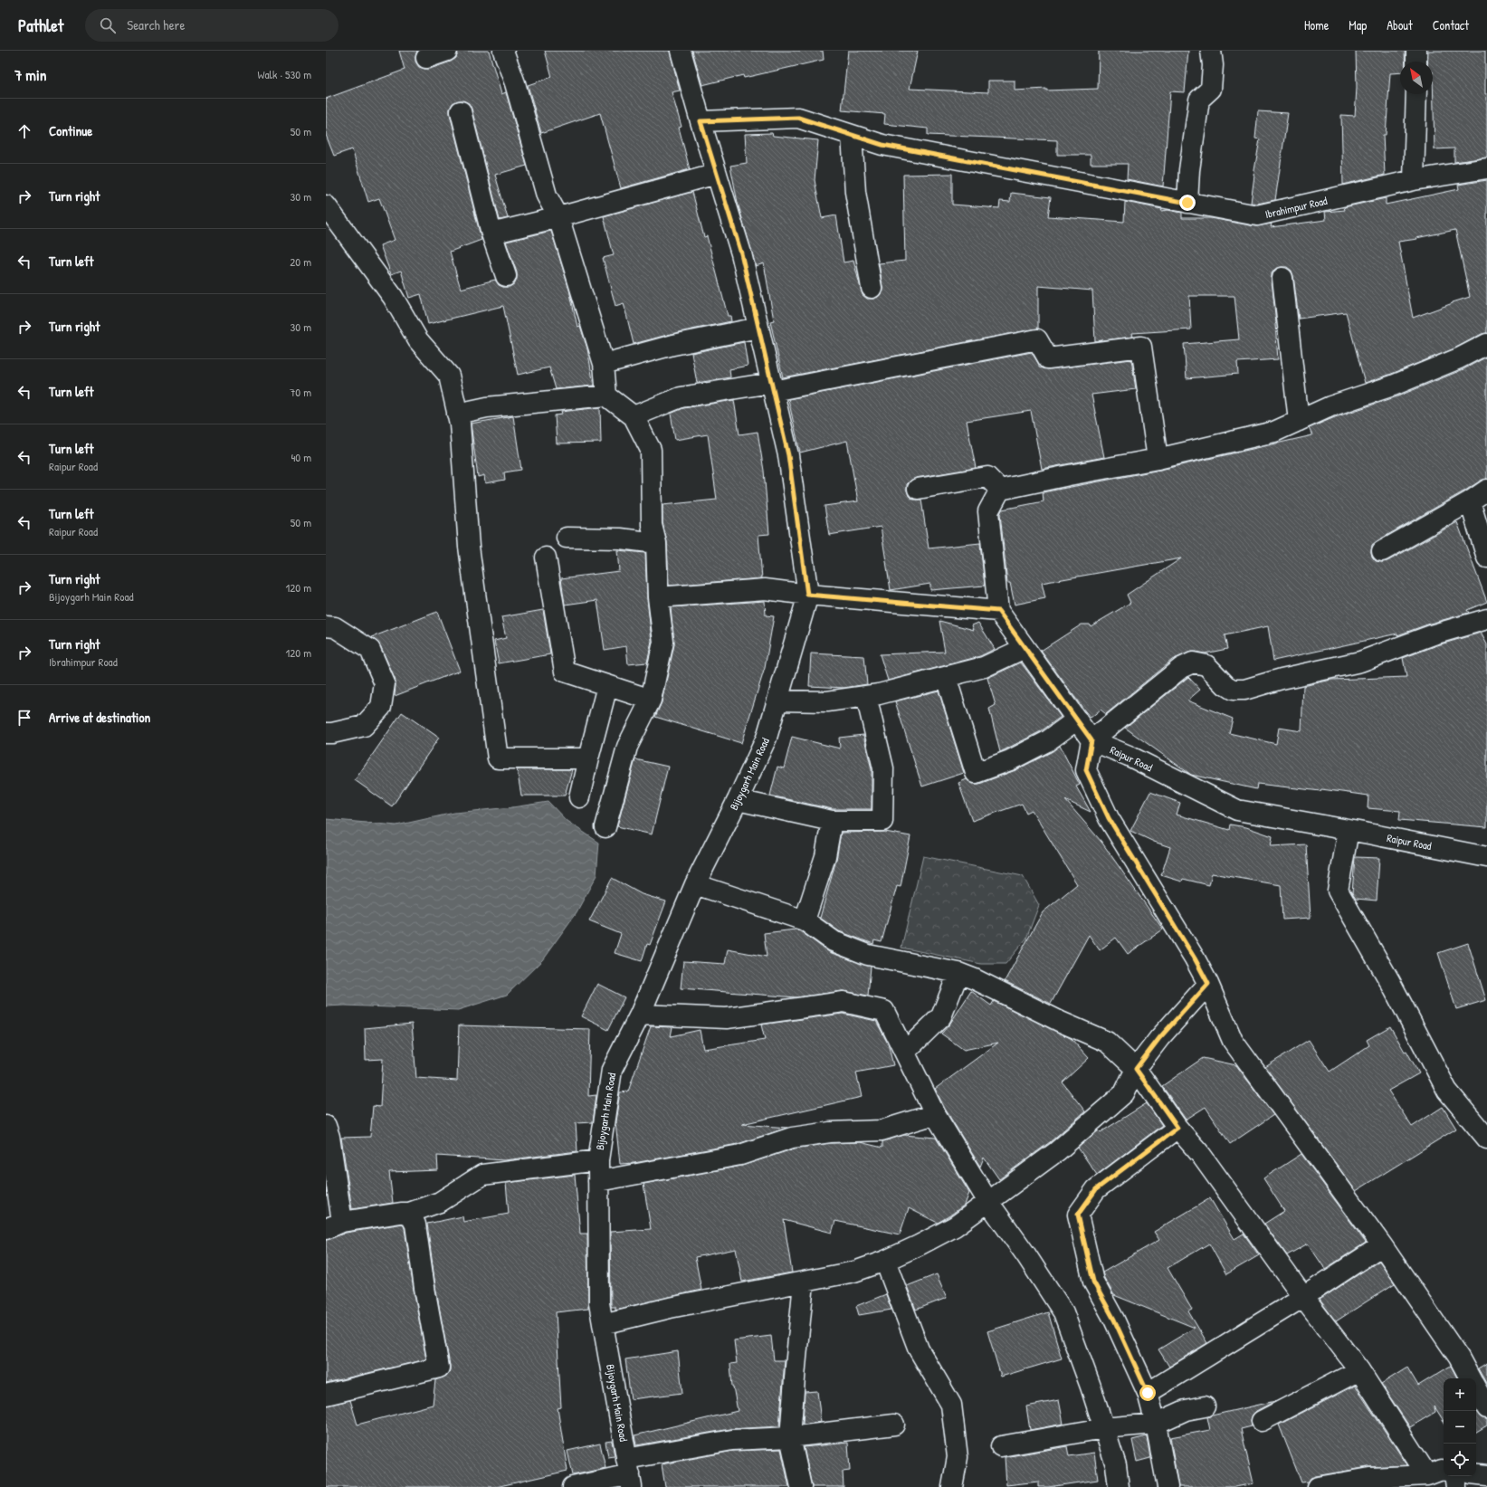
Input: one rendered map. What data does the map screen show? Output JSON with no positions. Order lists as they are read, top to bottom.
{
  "streets": {
    "street": ["Ibrahimpur Road", "Raipur Road", "Bijoygarh Main Road"]
  },
  "crossings": [
    ["Ibrahimpur Road", "Bijoygarh Main Road"]
  ],
  "north": "top left",
  "page": {
    "header": "Pathlet",
    "search": "Search here",
    "nav": [
      "Home",
      "Map",
      "About",
      "Contact"
    ],
    "heading": ["7 min", "Walk · 530 m"],
    "list": [
      ["Continue", "50 m"],
      ["Turn right", "30 m"],
      ["Turn left", "20 m"],
      ["Turn right", "30 m"],
      ["Turn left", "70 m"],
      ["Turn left", "Raipur Road", "40 m"],
      ["Turn left", "Raipur Road", "50 m"],
      ["Turn right", "Bijoygarh Main Road", "120 m"],
      ["Turn right", "Ibrahimpur Road", "120 m"],
      "Arrive at destination"
    ],
    "map_buttons": ["+", "−"]
  }
}
